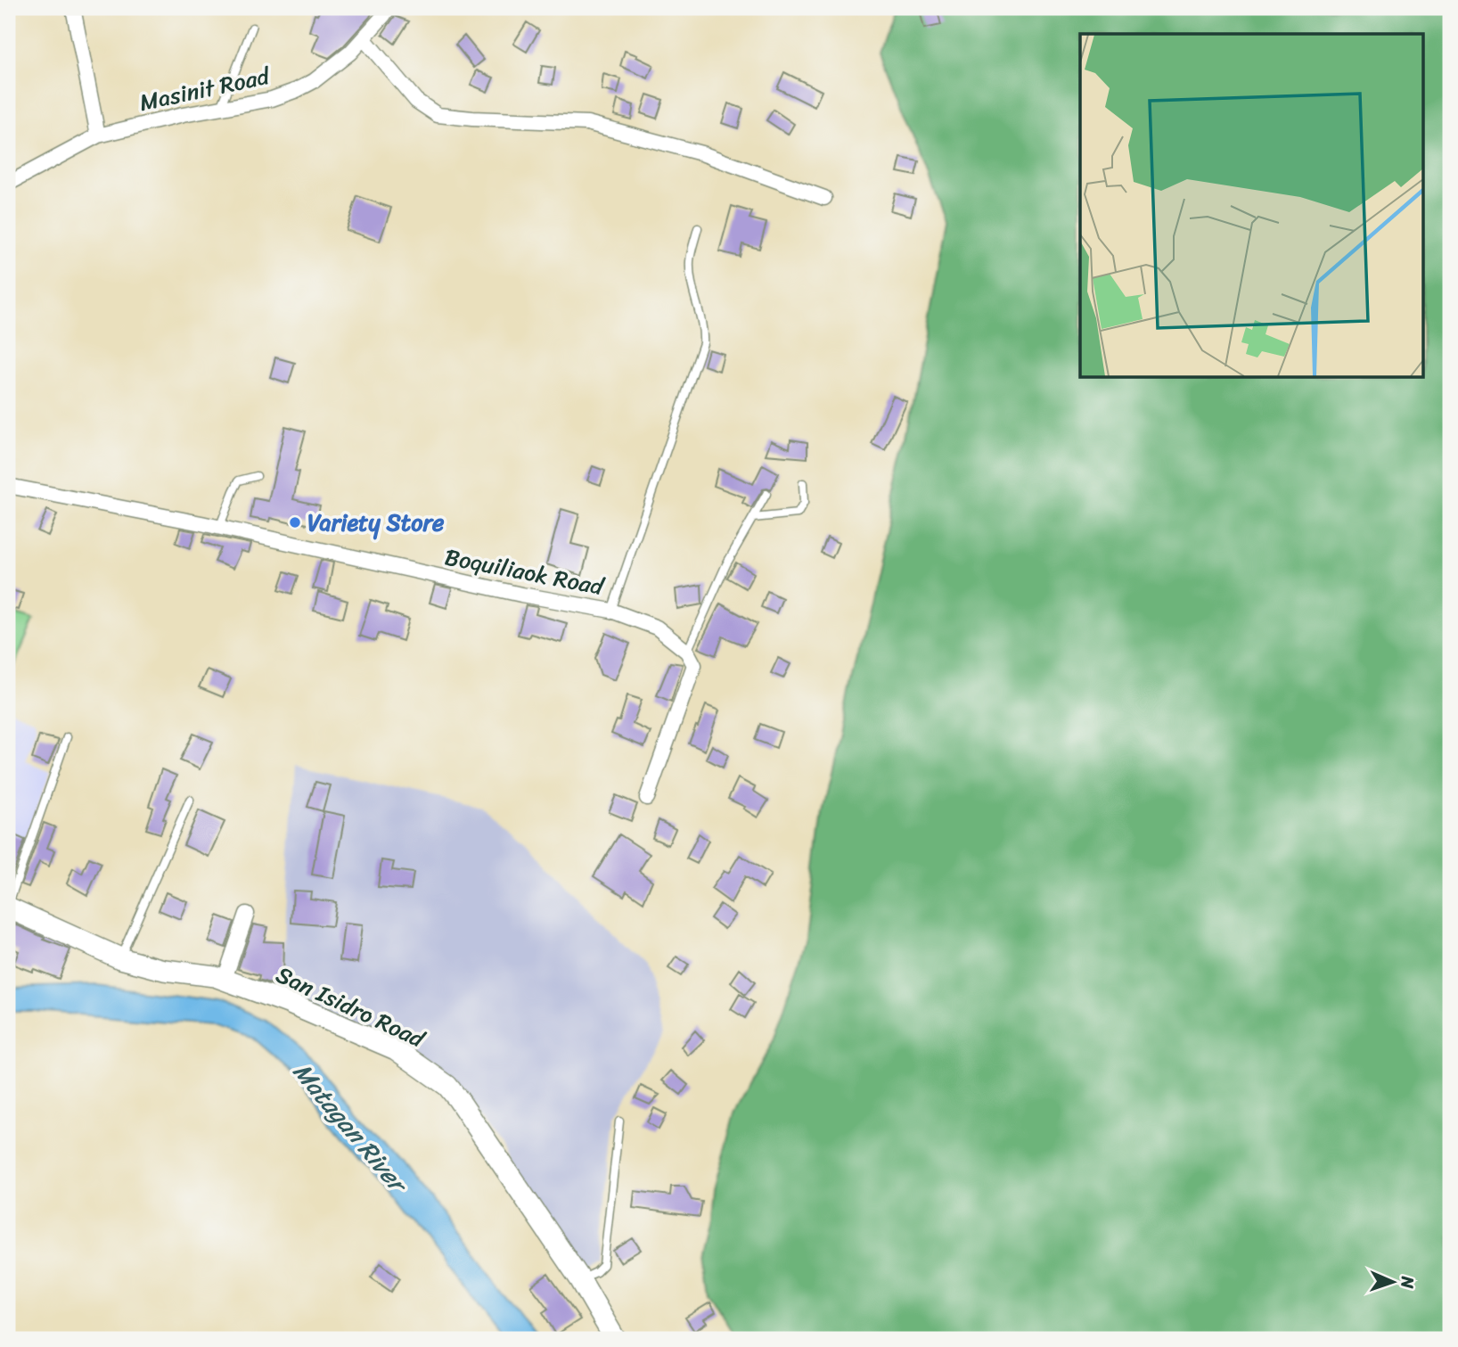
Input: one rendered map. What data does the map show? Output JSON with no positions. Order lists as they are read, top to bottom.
{
  "streets": {
    "street": ["Masinit Road", "Boquiliaok Road", "San Isidro Road"]
  },
  "water": ["Matagan River"],
  "places": ["Variety Store"],
  "north": "right"
}
